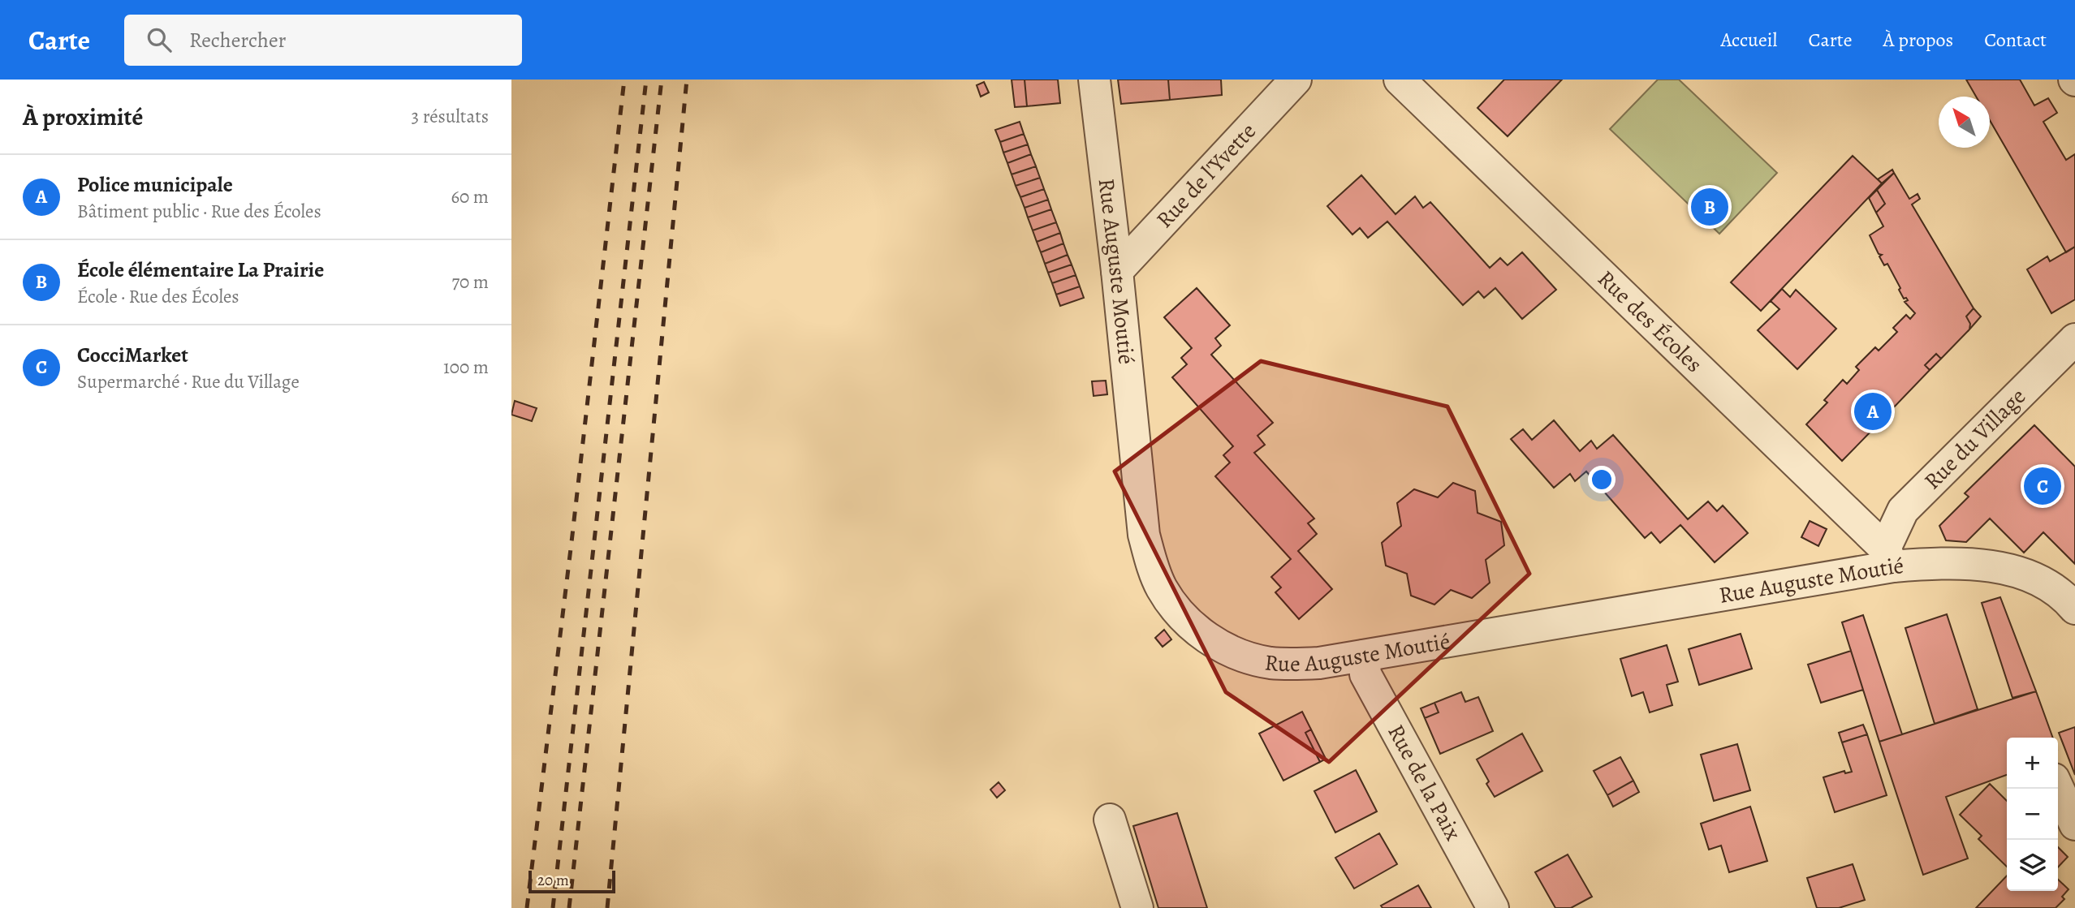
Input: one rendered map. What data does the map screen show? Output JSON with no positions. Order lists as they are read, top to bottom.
{
  "streets": {
    "street": [
      "Rue de l'Yvette",
      "Rue Auguste Moutié",
      "Rue des Écoles",
      "Rue du Village",
      "Rue de la Paix"
    ]
  },
  "crossings": [
    ["Rue de l'Yvette", "Rue Auguste Moutié"],
    ["Rue Auguste Moutié", "Rue des Écoles"],
    ["Rue Auguste Moutié", "Rue du Village"],
    ["Rue Auguste Moutié", "Rue de la Paix"],
    ["Rue des Écoles", "Rue du Village"]
  ],
  "scale_bar": "20 m",
  "north": "top left",
  "page": {
    "header": "Carte",
    "search": "Rechercher",
    "nav": [
      "Accueil",
      "Carte",
      "À propos",
      "Contact"
    ],
    "heading": ["À proximité", "3 résultats"],
    "list": [
      {
        "mark": "A",
        "name": "Police municipale",
        "note": "Bâtiment public · Rue des Écoles",
        "value": "60 m"
      },
      {
        "mark": "B",
        "name": "École élémentaire La Prairie",
        "note": "École · Rue des Écoles",
        "value": "70 m"
      },
      {
        "mark": "C",
        "name": "CocciMarket",
        "note": "Supermarché · Rue du Village",
        "value": "100 m"
      }
    ],
    "pins": ["B", "A", "C"],
    "map_buttons": ["+", "−"],
    "scale": "20 m"
  }
}
